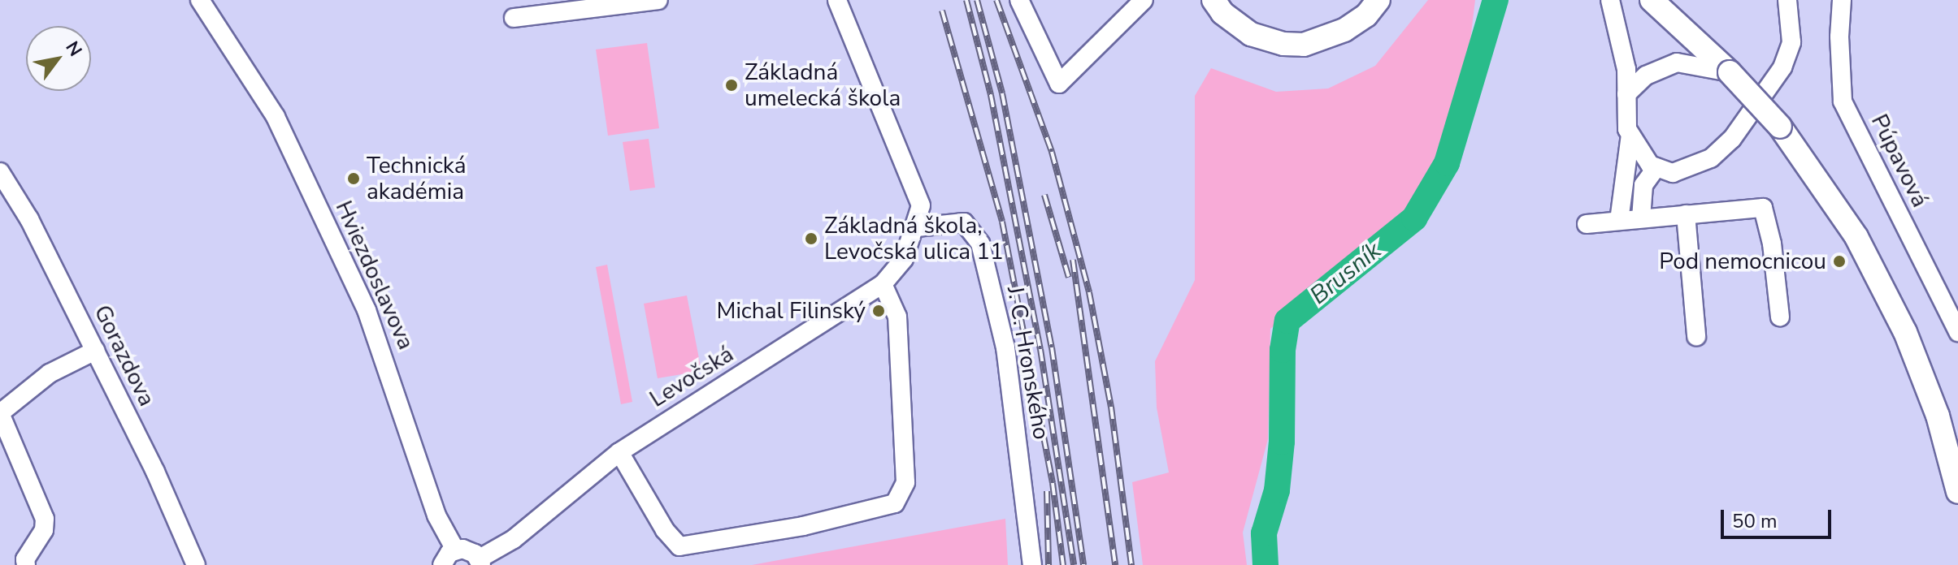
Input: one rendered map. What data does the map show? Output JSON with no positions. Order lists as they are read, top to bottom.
{
  "streets": {
    "street": [
      "Púpavová",
      "Hviezdoslavova",
      "Gorazdova",
      "J. C. Hronského",
      "Levočská"
    ]
  },
  "crossings": [
    ["J. C. Hronského", "Levočská"]
  ],
  "water": ["Brusník"],
  "places": [
    "Základná umelecká škola",
    "Technická akadémia",
    "Základná škola, Levočská ulica 11",
    "Pod nemocnicou",
    "Michal Filinský"
  ],
  "scale_bar": "50 m",
  "north": "top right"
}
